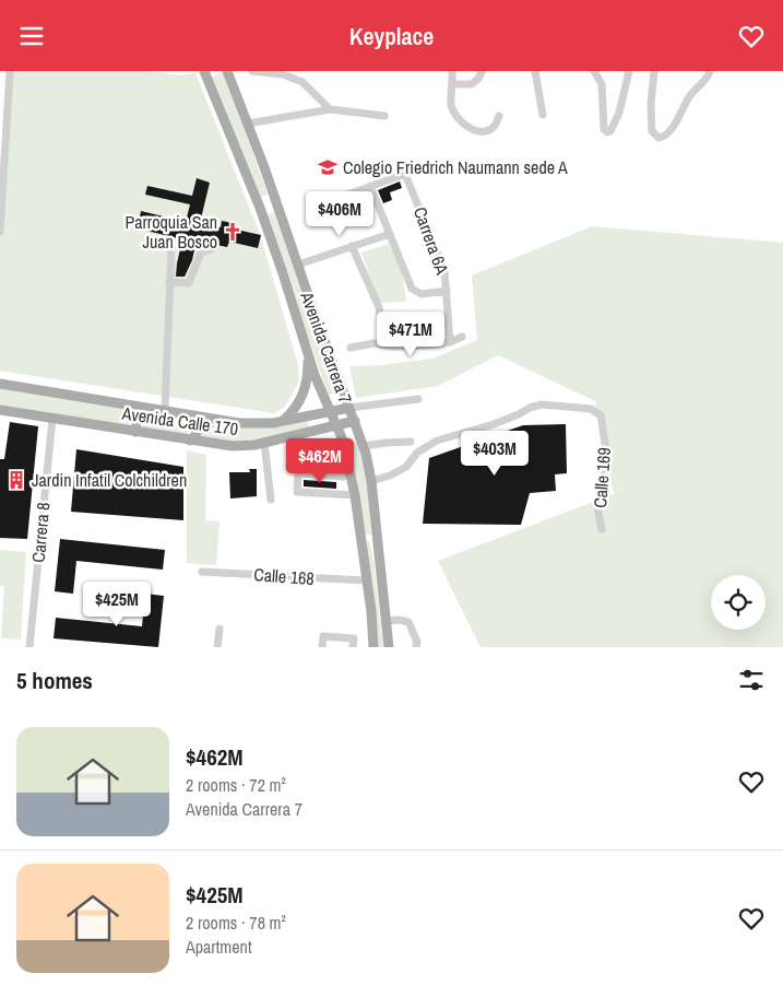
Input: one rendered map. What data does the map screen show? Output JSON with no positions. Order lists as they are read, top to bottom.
{
  "streets": {
    "main road": ["Avenida Carrera 7", "Avenida Calle 170"],
    "street": [
      "Carrera 6A",
      "Calle 169",
      "Carrera 8",
      "Calle 168"
    ]
  },
  "crossings": [
    ["Avenida Carrera 7", "Avenida Calle 170"],
    ["Avenida Carrera 7", "Calle 169"],
    ["Avenida Carrera 7", "Calle 168"],
    ["Avenida Calle 170", "Carrera 8"]
  ],
  "places": {
    "school or university": ["Colegio Friedrich Naumann sede A"],
    "church": ["Parroquia San Juan Bosco"],
    "building": ["Jardin Infatil Colchildren"]
  },
  "page": {
    "header": "Keyplace",
    "price": [
      "$406M",
      "$471M",
      "$403M",
      "$462M",
      "$425M"
    ],
    "heading": "5 homes",
    "list": [
      {
        "name": "$462M",
        "note": "2 rooms · 72 m² · Avenida Carrera 7"
      },
      {
        "name": "$425M",
        "note": "2 rooms · 78 m² · Apartment"
      }
    ]
  }
}
